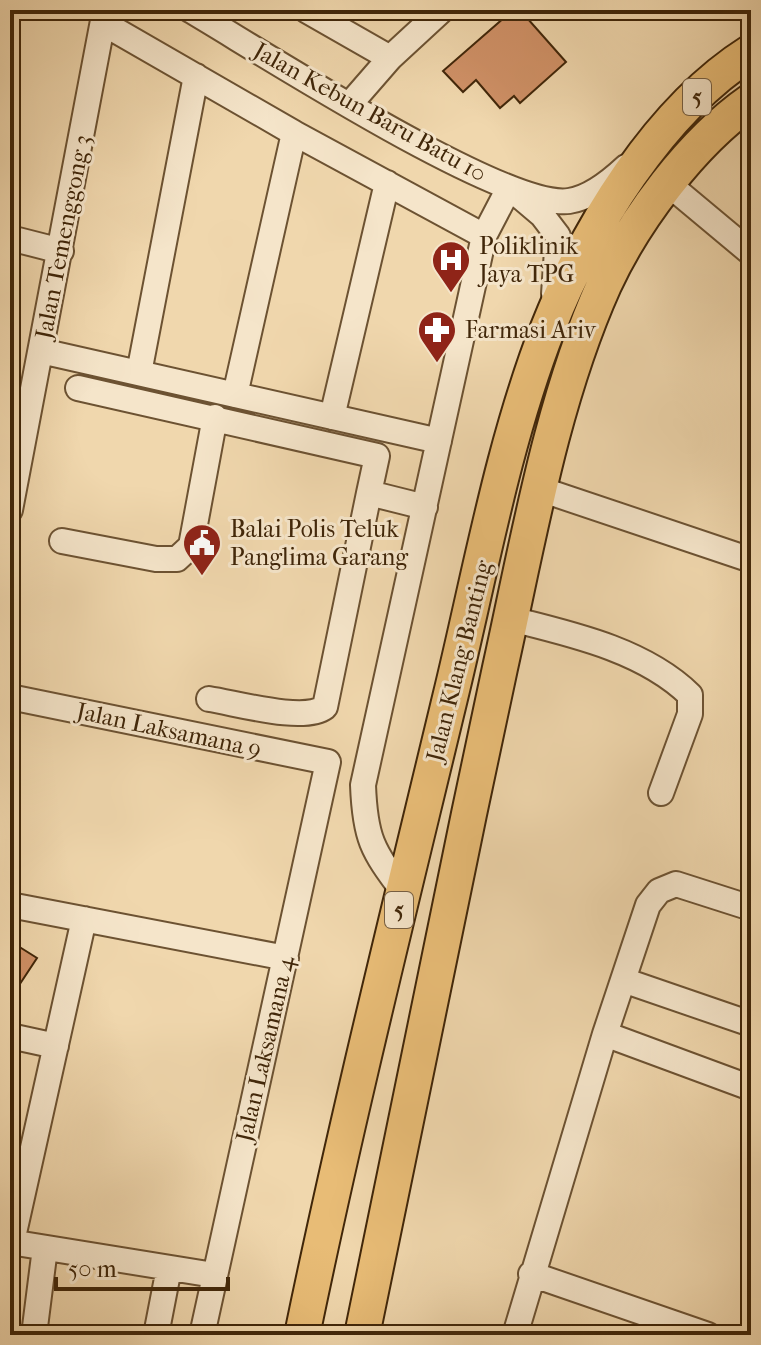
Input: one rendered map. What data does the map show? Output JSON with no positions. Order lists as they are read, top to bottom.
{
  "streets": {
    "highway": ["5", "Jalan Klang Banting"],
    "street": [
      "Jalan Kebun Baru Batu 10",
      "Jalan Temenggong 3",
      "Jalan Laksamana 9",
      "Jalan Laksamana 4"
    ]
  },
  "crossings": [
    ["Jalan Laksamana 9", "Jalan Laksamana 4"]
  ],
  "places": {
    "hospital": ["Poliklinik Jaya TPG"],
    "pharmacy": ["Farmasi Ariv"],
    "public building": ["Balai Polis Teluk Panglima Garang"]
  },
  "scale_bar": "50 m"
}
